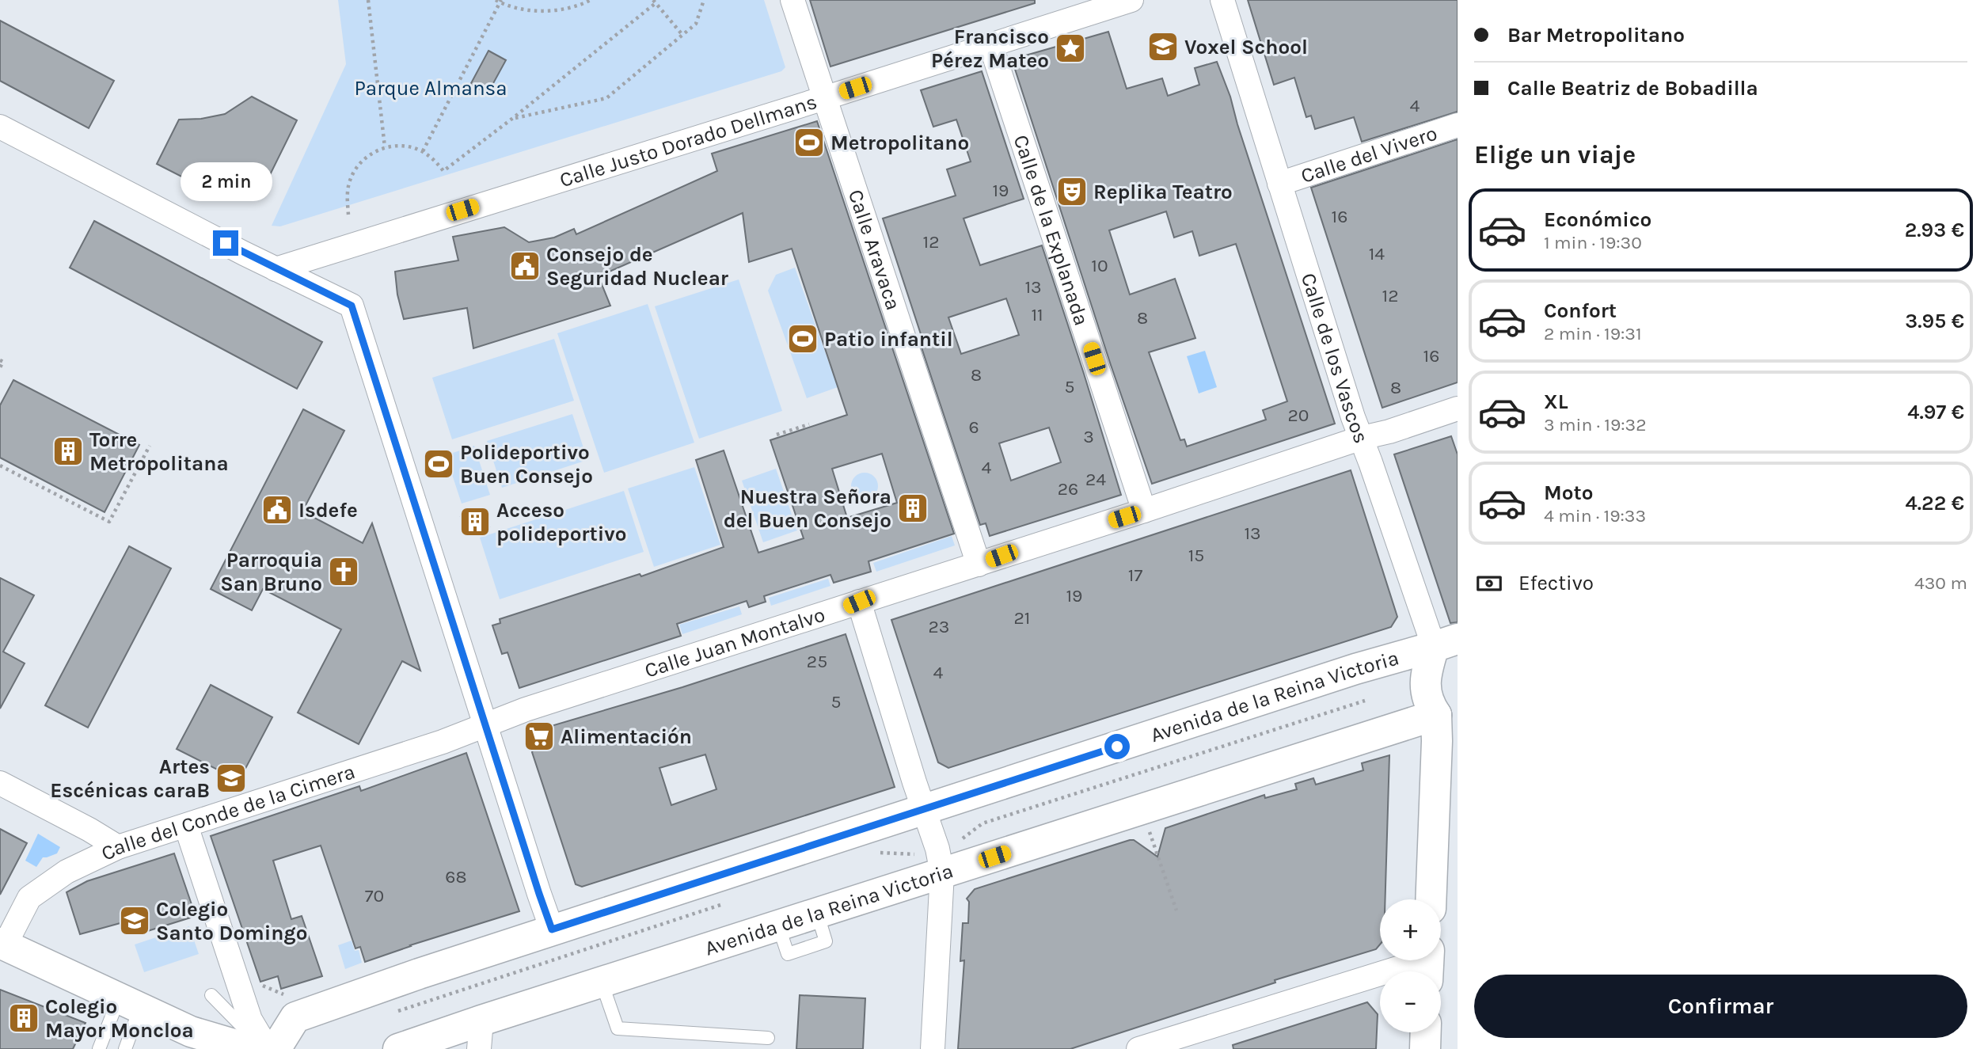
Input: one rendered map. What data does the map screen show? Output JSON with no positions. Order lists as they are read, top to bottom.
{
  "streets": {
    "street": [
      "Calle Justo Dorado Dellmans",
      "Calle del Vivero",
      "Calle de la Explanada",
      "Calle Aravaca",
      "Calle de los Vascos",
      "Calle Juan Montalvo",
      "Avenida de la Reina Victoria",
      "Calle del Conde de la Cimera"
    ]
  },
  "crossings": [
    ["Calle Justo Dorado Dellmans", "Calle de la Explanada"],
    ["Calle Justo Dorado Dellmans", "Calle Aravaca"],
    ["Calle del Vivero", "Calle de los Vascos"],
    ["Calle de la Explanada", "Calle Juan Montalvo"],
    ["Calle Aravaca", "Calle Juan Montalvo"],
    ["Calle de los Vascos", "Calle Juan Montalvo"],
    ["Calle de los Vascos", "Avenida de la Reina Victoria"],
    ["Calle Juan Montalvo", "Calle del Conde de la Cimera"]
  ],
  "parks": ["Parque Almansa"],
  "places": {
    "school or university": ["Voxel School", "Artes Escénicas caraB", "Colegio Santo Domingo"],
    "place": ["Francisco Pérez Mateo"],
    "sports": ["Metropolitano", "Patio infantil", "Polideportivo Buen Consejo"],
    "theatre": ["Replika Teatro"],
    "public building": ["Consejo de Seguridad Nuclear", "Isdefe"],
    "building": [
      "Torre Metropolitana",
      "Nuestra Señora del Buen Consejo",
      "Acceso polideportivo",
      "Colegio Mayor Moncloa"
    ],
    "church": ["Parroquia San Bruno"],
    "supermarket": ["Alimentación"]
  },
  "house_numbers": [
    "4",
    "19",
    "16",
    "12",
    "14",
    "10",
    "13",
    "12",
    "11",
    "8",
    "16",
    "8",
    "5",
    "8",
    "20",
    "6",
    "3",
    "4",
    "24",
    "26",
    "13",
    "15",
    "17",
    "19",
    "21",
    "23",
    "25",
    "4",
    "5",
    "68",
    "70"
  ],
  "page": {
    "banner": ["Bar Metropolitano", "Calle Beatriz de Bobadilla"],
    "heading": "Elige un viaje",
    "bubble": "2 min",
    "list": [
      {
        "name": "Económico",
        "note": "1 min · 19:30",
        "value": "2.93 €"
      },
      {
        "name": "Confort",
        "note": "2 min · 19:31",
        "value": "3.95 €"
      },
      {
        "name": "XL",
        "note": "3 min · 19:32",
        "value": "4.97 €"
      },
      {
        "name": "Moto",
        "note": "4 min · 19:33",
        "value": "4.22 €"
      }
    ],
    "pay": ["Efectivo", "430 m"],
    "map_buttons": ["+", "−"],
    "buttons": "Confirmar"
  }
}
